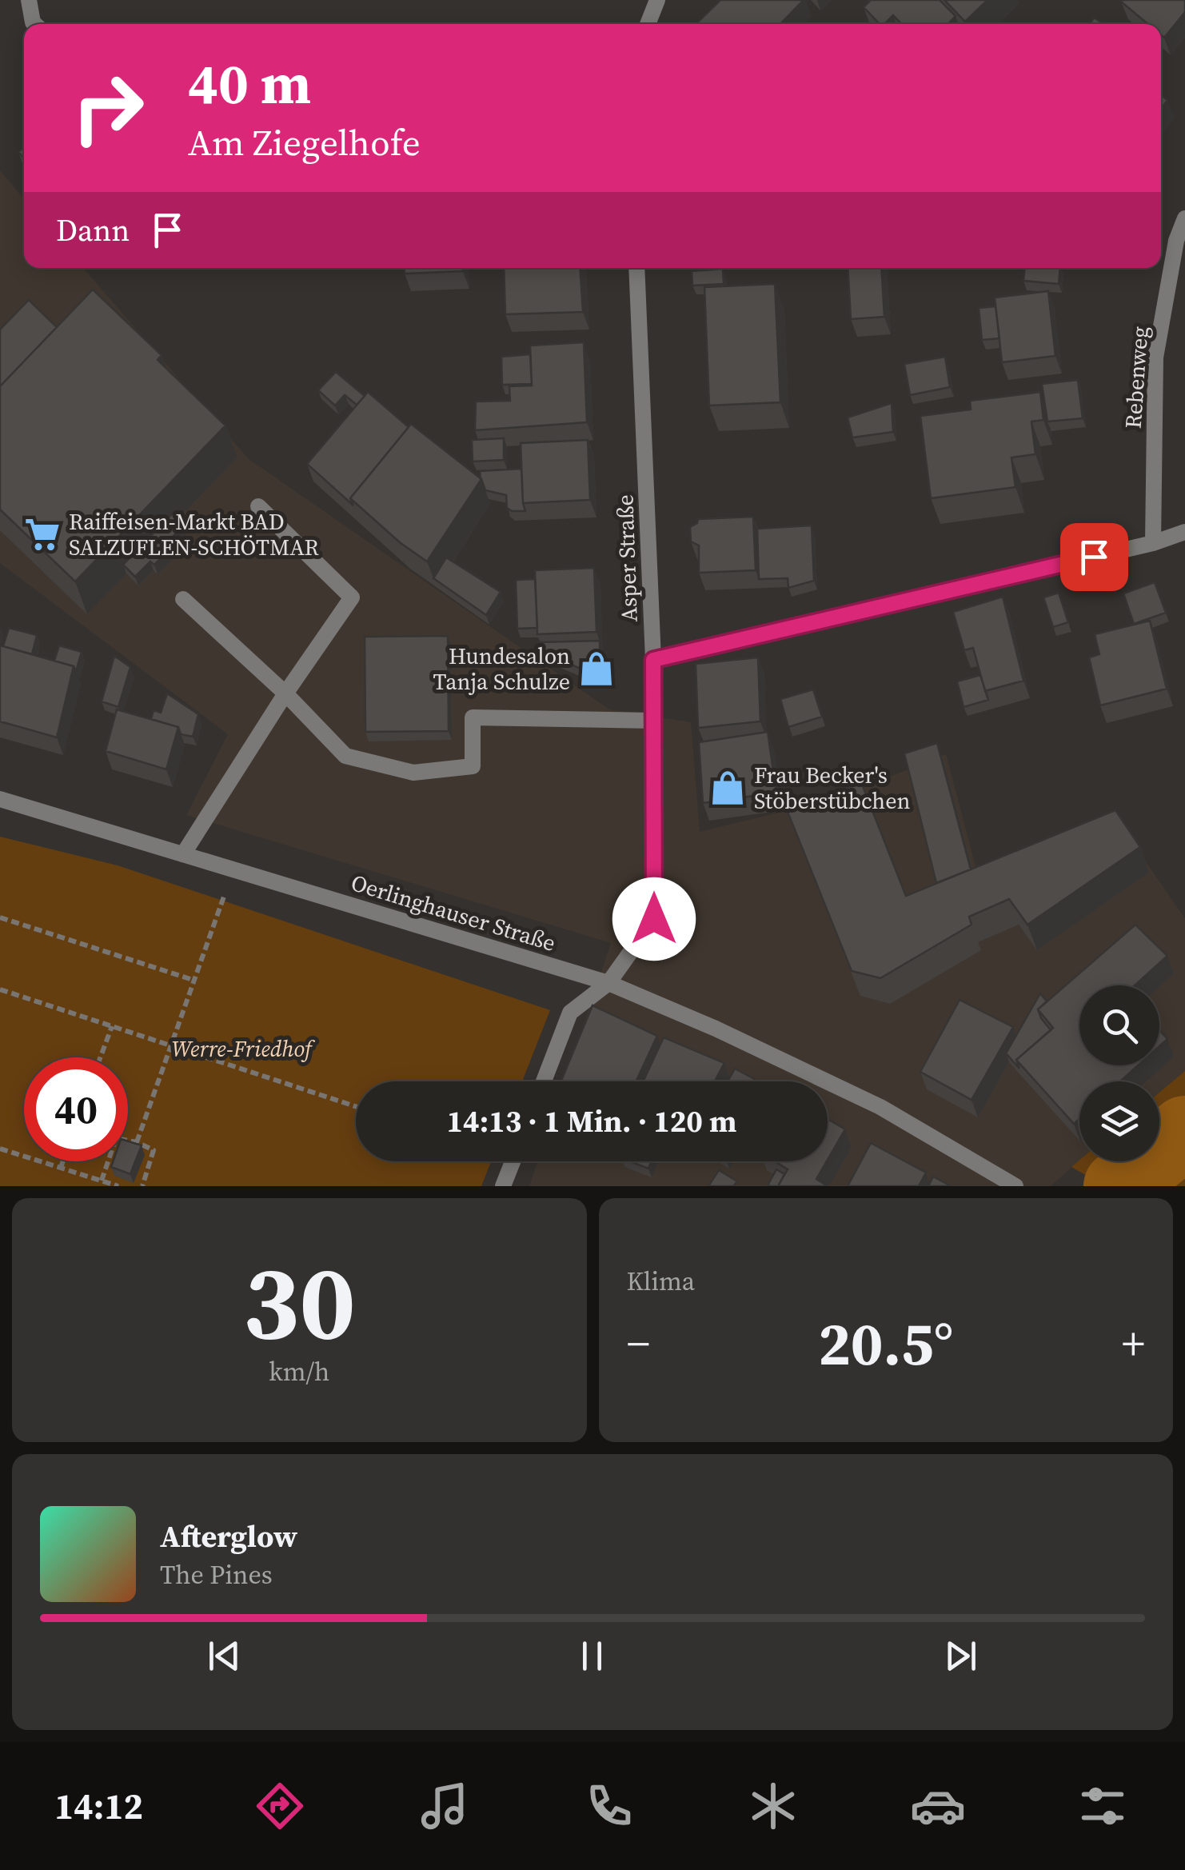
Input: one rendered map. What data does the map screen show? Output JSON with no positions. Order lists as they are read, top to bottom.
{
  "streets": {
    "street": ["Rebenweg", "Asper Straße", "Oerlinghauser Straße"]
  },
  "crossings": [
    ["Asper Straße", "Oerlinghauser Straße"]
  ],
  "parks": ["Werre-Friedhof"],
  "places": {
    "supermarket": ["Raiffeisen-Markt BAD SALZUFLEN-SCHÖTMAR"],
    "shop": ["Hundesalon Tanja Schulze", "Frau Becker's Stöberstübchen"]
  },
  "page": {
    "turn": ["40 m", "Am Ziegelhofe"],
    "then": "Dann",
    "limit": "40",
    "trip": "14:13 · 1 Min. · 120 m",
    "tile": [
      ["30", "km/h"],
      "Klima"
    ],
    "heat": ["−", "20.5°", "+"],
    "song": ["Afterglow", "The Pines"],
    "tabs": "14:12"
  }
}
